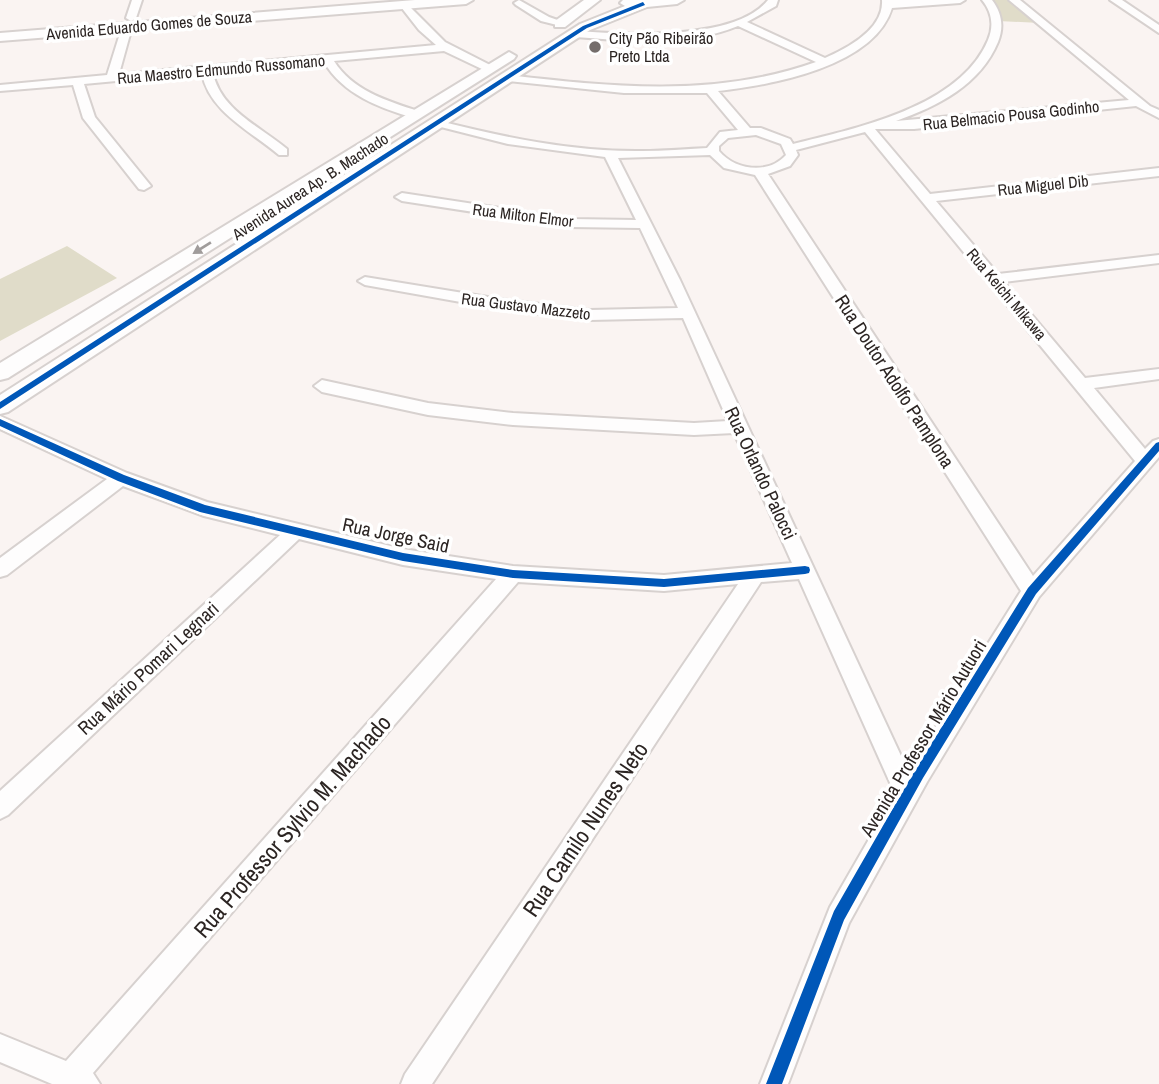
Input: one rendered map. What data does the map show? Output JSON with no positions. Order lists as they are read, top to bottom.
{
  "streets": {
    "street": [
      "Avenida Eduardo Gomes de Souza",
      "Rua Maestro Edmundo Russomano",
      "Rua Belmacio Pousa Godinho",
      "Rua Miguel Dib",
      "Avenida Aurea Ap. B. Machado",
      "Rua Milton Elmor",
      "Rua Keichi Mikawa",
      "Rua Gustavo Mazzeto",
      "Rua Doutor Adolfo Pamplona",
      "Rua Orlando Palocci",
      "Rua Jorge Said",
      "Rua Mário Pomari Legnari",
      "Avenida Professor Mário Autuori",
      "Rua Professor Sylvio M. Machado",
      "Rua Camilo Nunes Neto"
    ]
  },
  "crossings": [
    ["Rua Belmacio Pousa Godinho", "Rua Keichi Mikawa"],
    ["Rua Miguel Dib", "Rua Keichi Mikawa"],
    ["Rua Milton Elmor", "Rua Orlando Palocci"],
    ["Rua Keichi Mikawa", "Avenida Professor Mário Autuori"],
    ["Rua Gustavo Mazzeto", "Rua Orlando Palocci"],
    ["Rua Doutor Adolfo Pamplona", "Avenida Professor Mário Autuori"],
    ["Rua Orlando Palocci", "Rua Jorge Said"],
    ["Rua Orlando Palocci", "Avenida Professor Mário Autuori"],
    ["Rua Jorge Said", "Rua Mário Pomari Legnari"],
    ["Rua Jorge Said", "Rua Professor Sylvio M. Machado"],
    ["Rua Jorge Said", "Rua Camilo Nunes Neto"]
  ],
  "places": ["City Pão Ribeirão Preto Ltda"]
}
